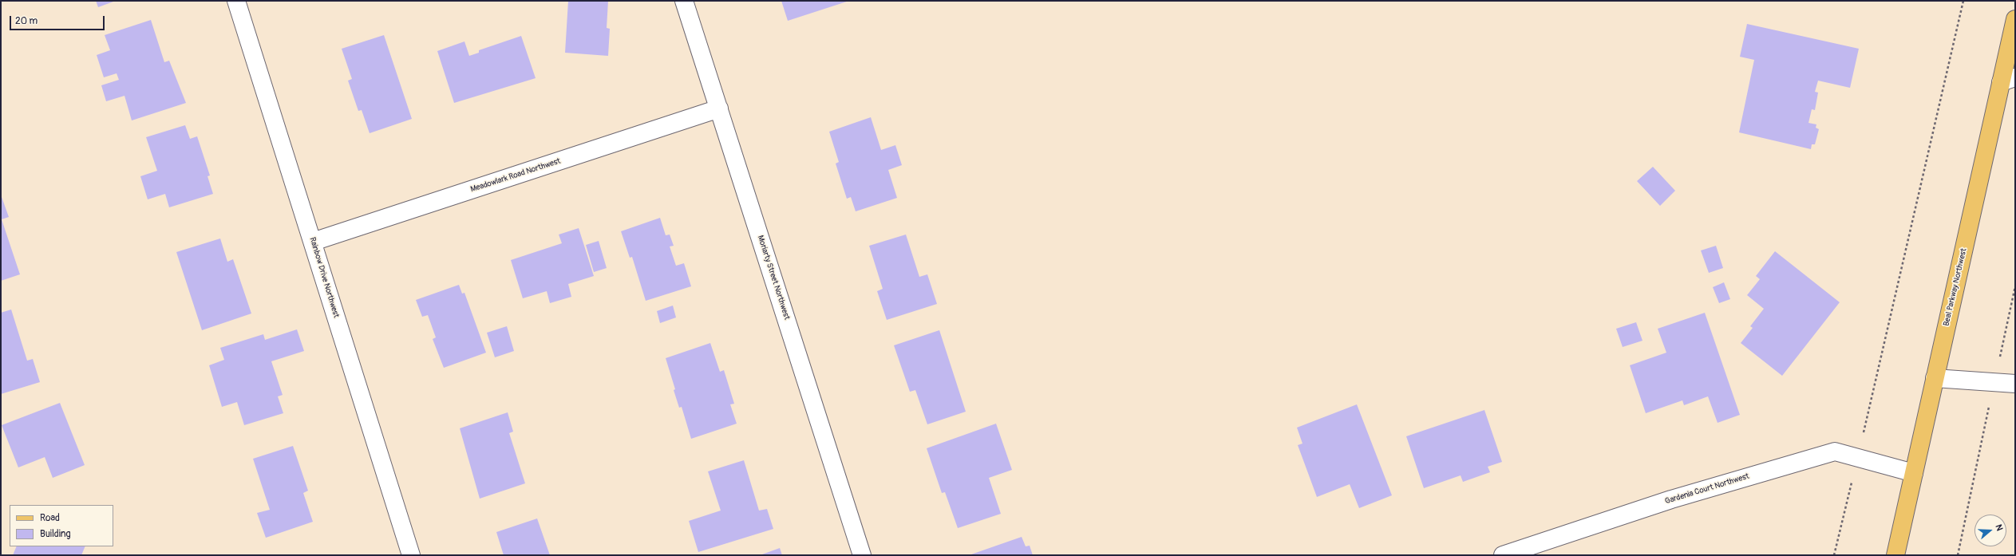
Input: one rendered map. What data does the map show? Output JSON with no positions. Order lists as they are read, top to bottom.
{
  "streets": {
    "main road": ["Beal Parkway Northwest"],
    "street": [
      "Meadowlark Road Northwest",
      "Rainbow Drive Northwest",
      "Moriarty Street Northwest",
      "Gardenia Court Northwest"
    ]
  },
  "crossings": [
    ["Meadowlark Road Northwest", "Rainbow Drive Northwest"],
    ["Meadowlark Road Northwest", "Moriarty Street Northwest"],
    ["Beal Parkway Northwest", "Gardenia Court Northwest"]
  ],
  "legend": ["Road", "Building"],
  "scale_bar": "20 m",
  "north": "right"
}
